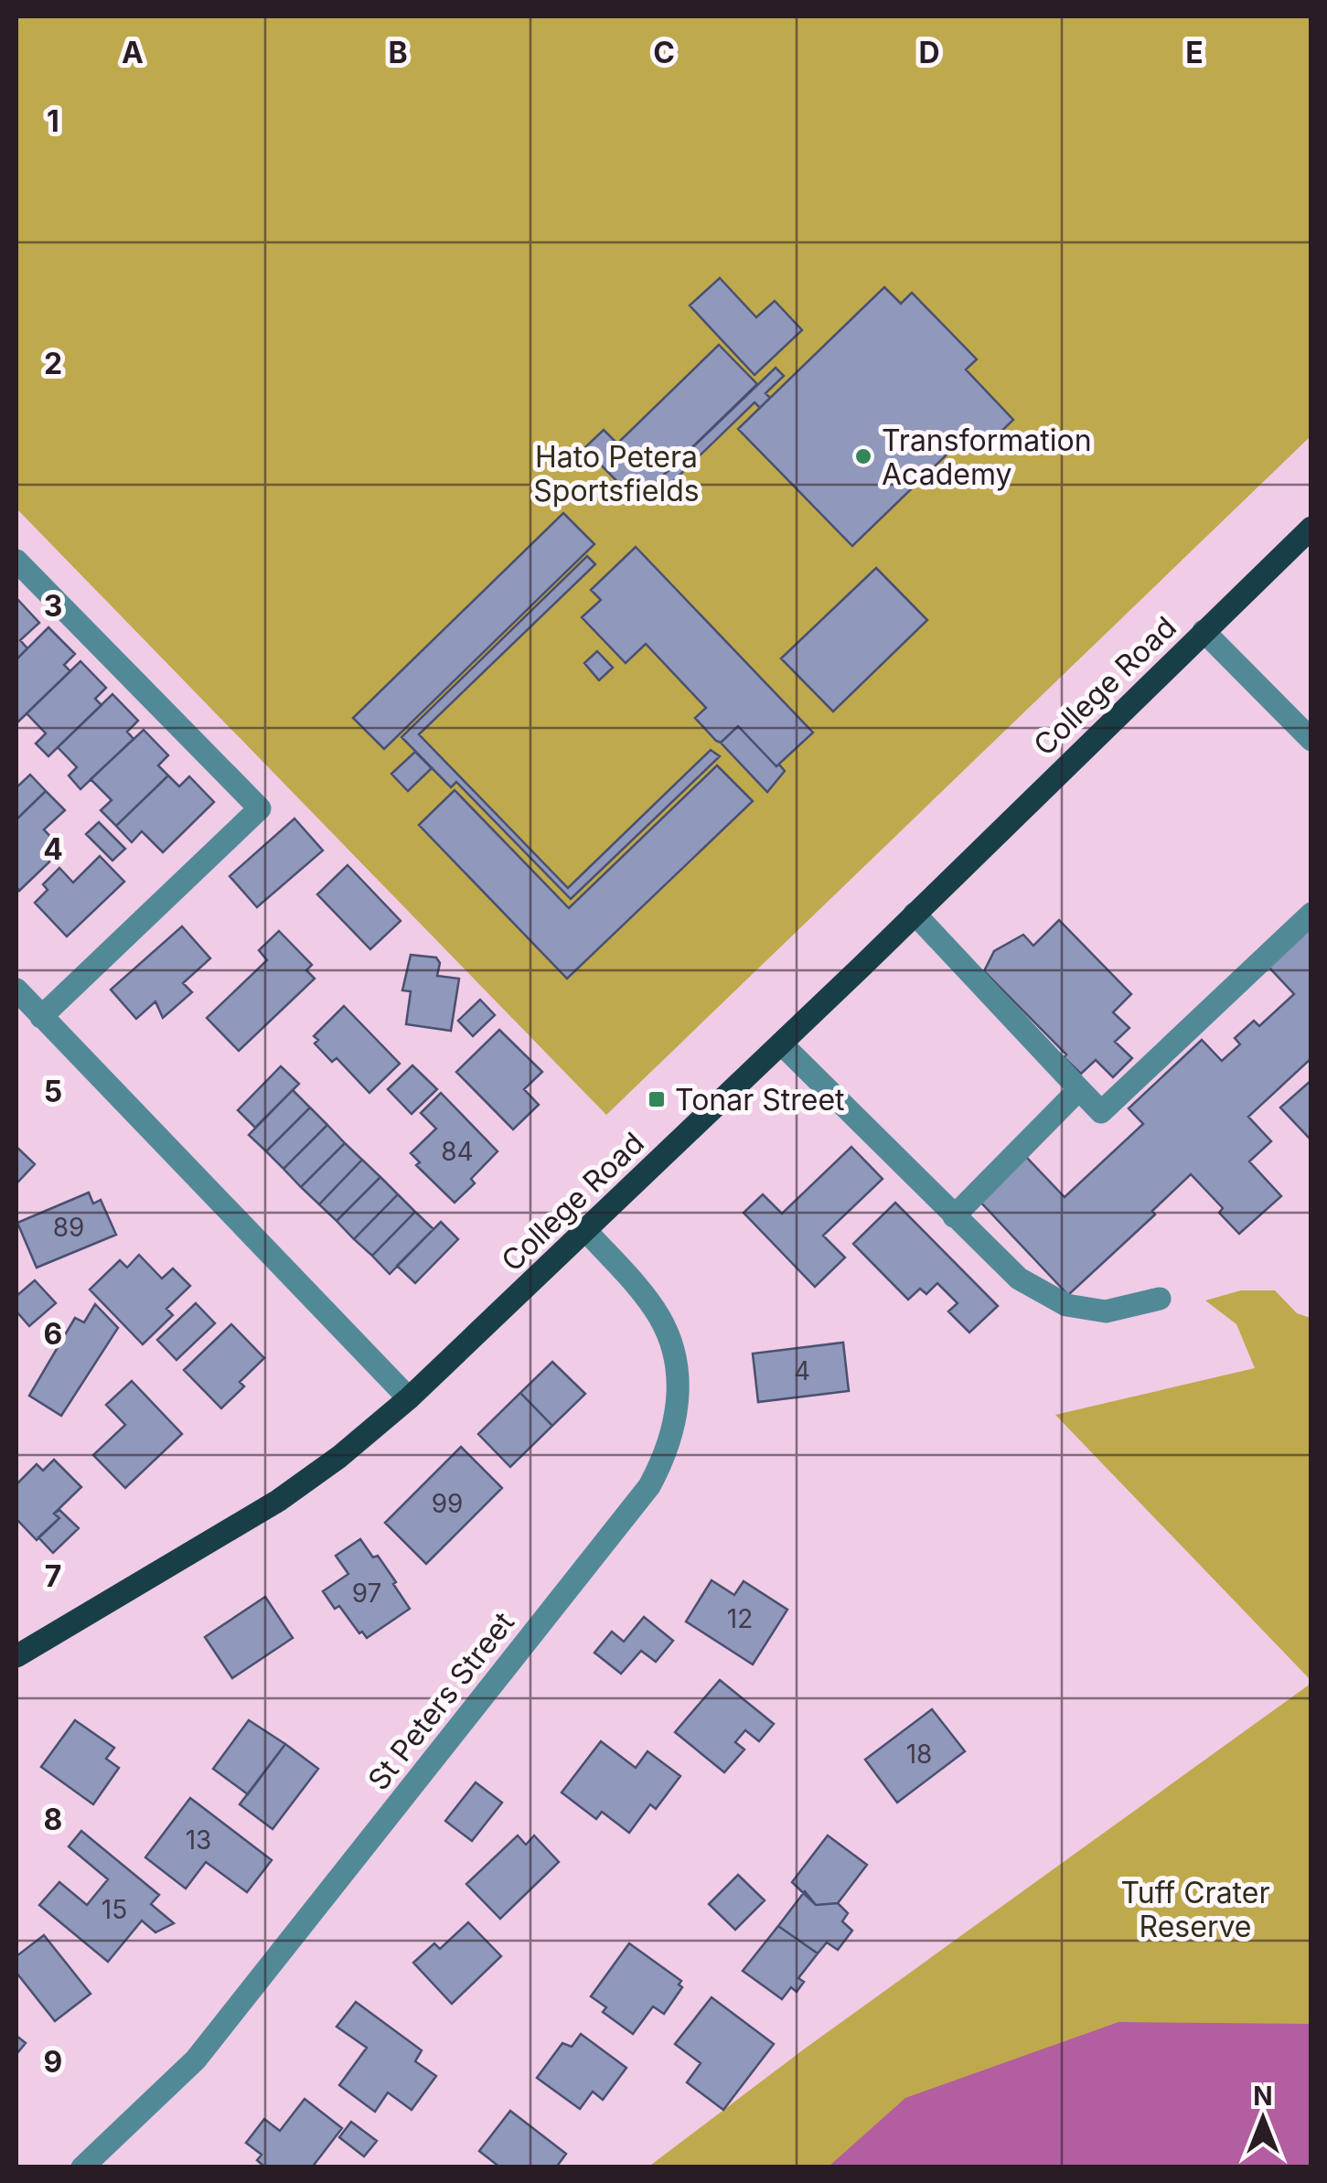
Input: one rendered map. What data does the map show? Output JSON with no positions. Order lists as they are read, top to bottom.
{
  "streets": {
    "main road": ["College Road"],
    "street": ["St Peters Street"]
  },
  "crossings": [
    ["College Road", "St Peters Street"]
  ],
  "parks": ["Hato Petera Sportsfields", "Tuff Crater Reserve"],
  "places": {
    "other": ["Transformation Academy"],
    "transit": ["Tonar Street"]
  },
  "house_numbers": [
    "84",
    "89",
    "4",
    "99",
    "97",
    "12",
    "18",
    "13",
    "15"
  ],
  "north": "top",
  "grid": {
    "columns": [
      "A",
      "B",
      "C",
      "D",
      "E"
    ],
    "rows": [
      "1",
      "2",
      "3",
      "4",
      "5",
      "6",
      "7",
      "8",
      "9"
    ]
  }
}
